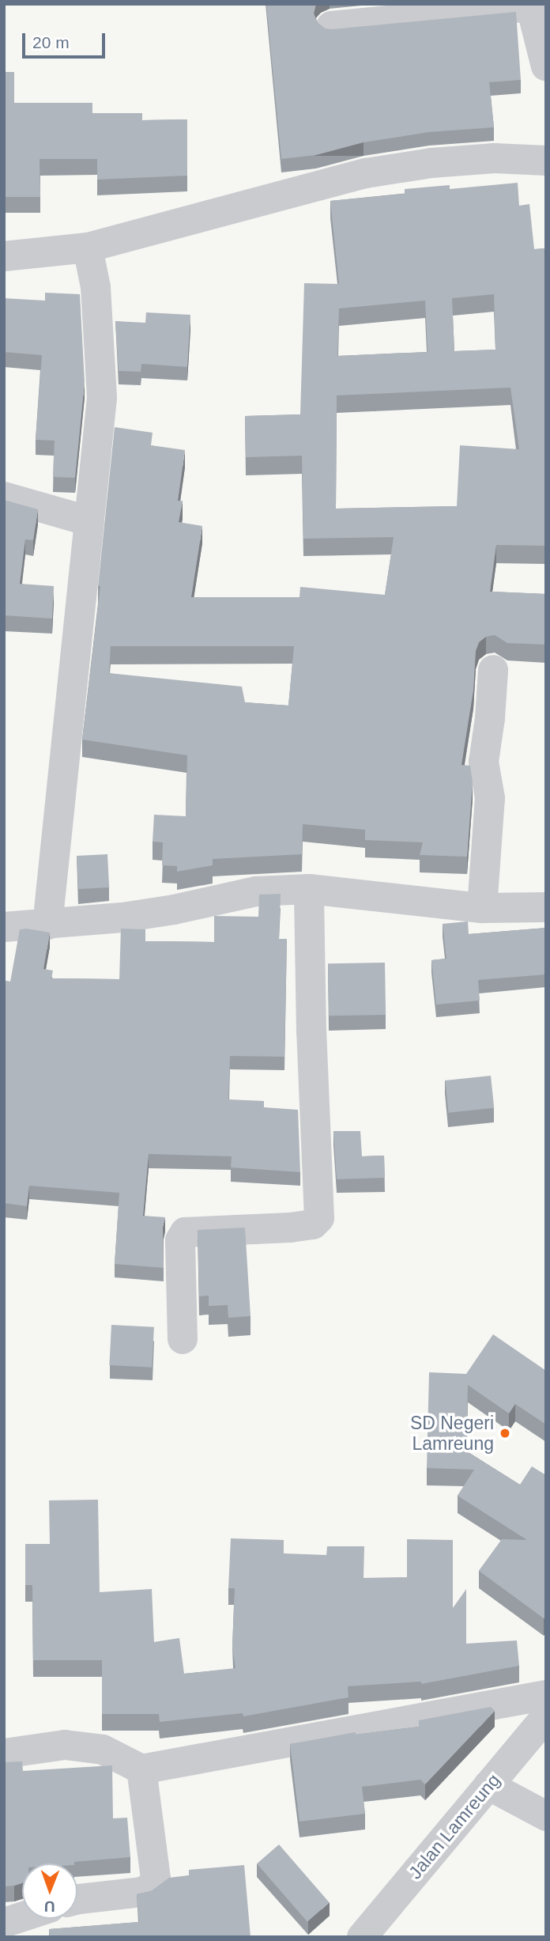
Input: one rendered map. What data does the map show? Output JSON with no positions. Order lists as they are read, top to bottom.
{
  "streets": {
    "street": ["Jalan Lamreung"]
  },
  "places": ["SD Negeri Lamreung"],
  "scale_bar": "20 m",
  "north": "bottom"
}
